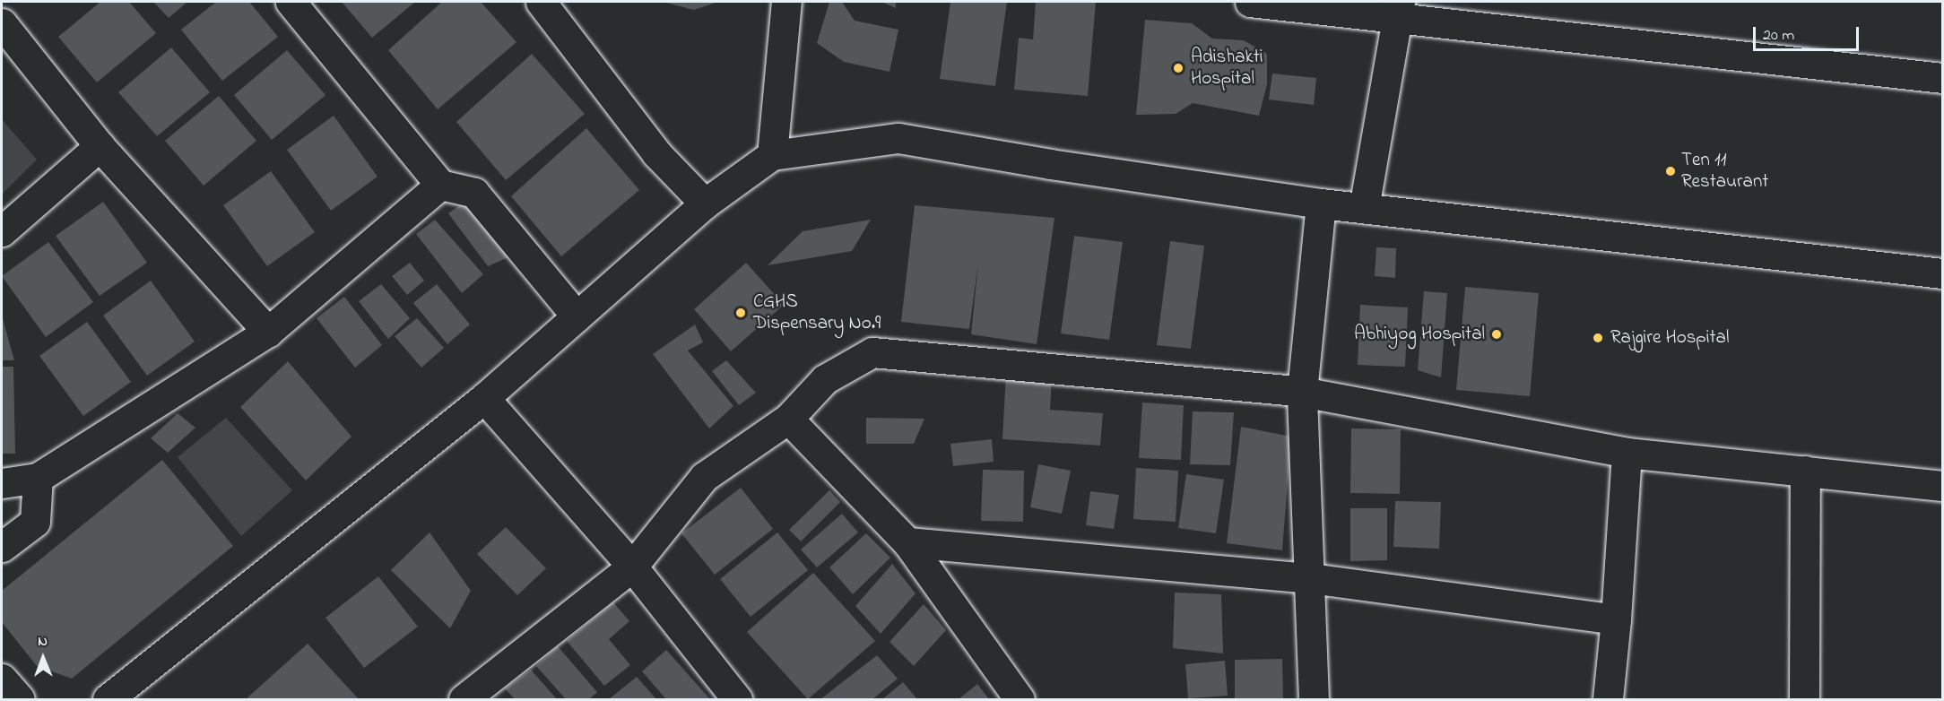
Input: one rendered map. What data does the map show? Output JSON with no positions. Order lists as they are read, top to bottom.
{
  "places": [
    "Adishakti Hospital",
    "Ten 11 Restaurant",
    "CGHS Dispensary No.9",
    "Abhiyog Hospital",
    "Rajgire Hospital"
  ],
  "scale_bar": "20 m",
  "north": "top"
}
